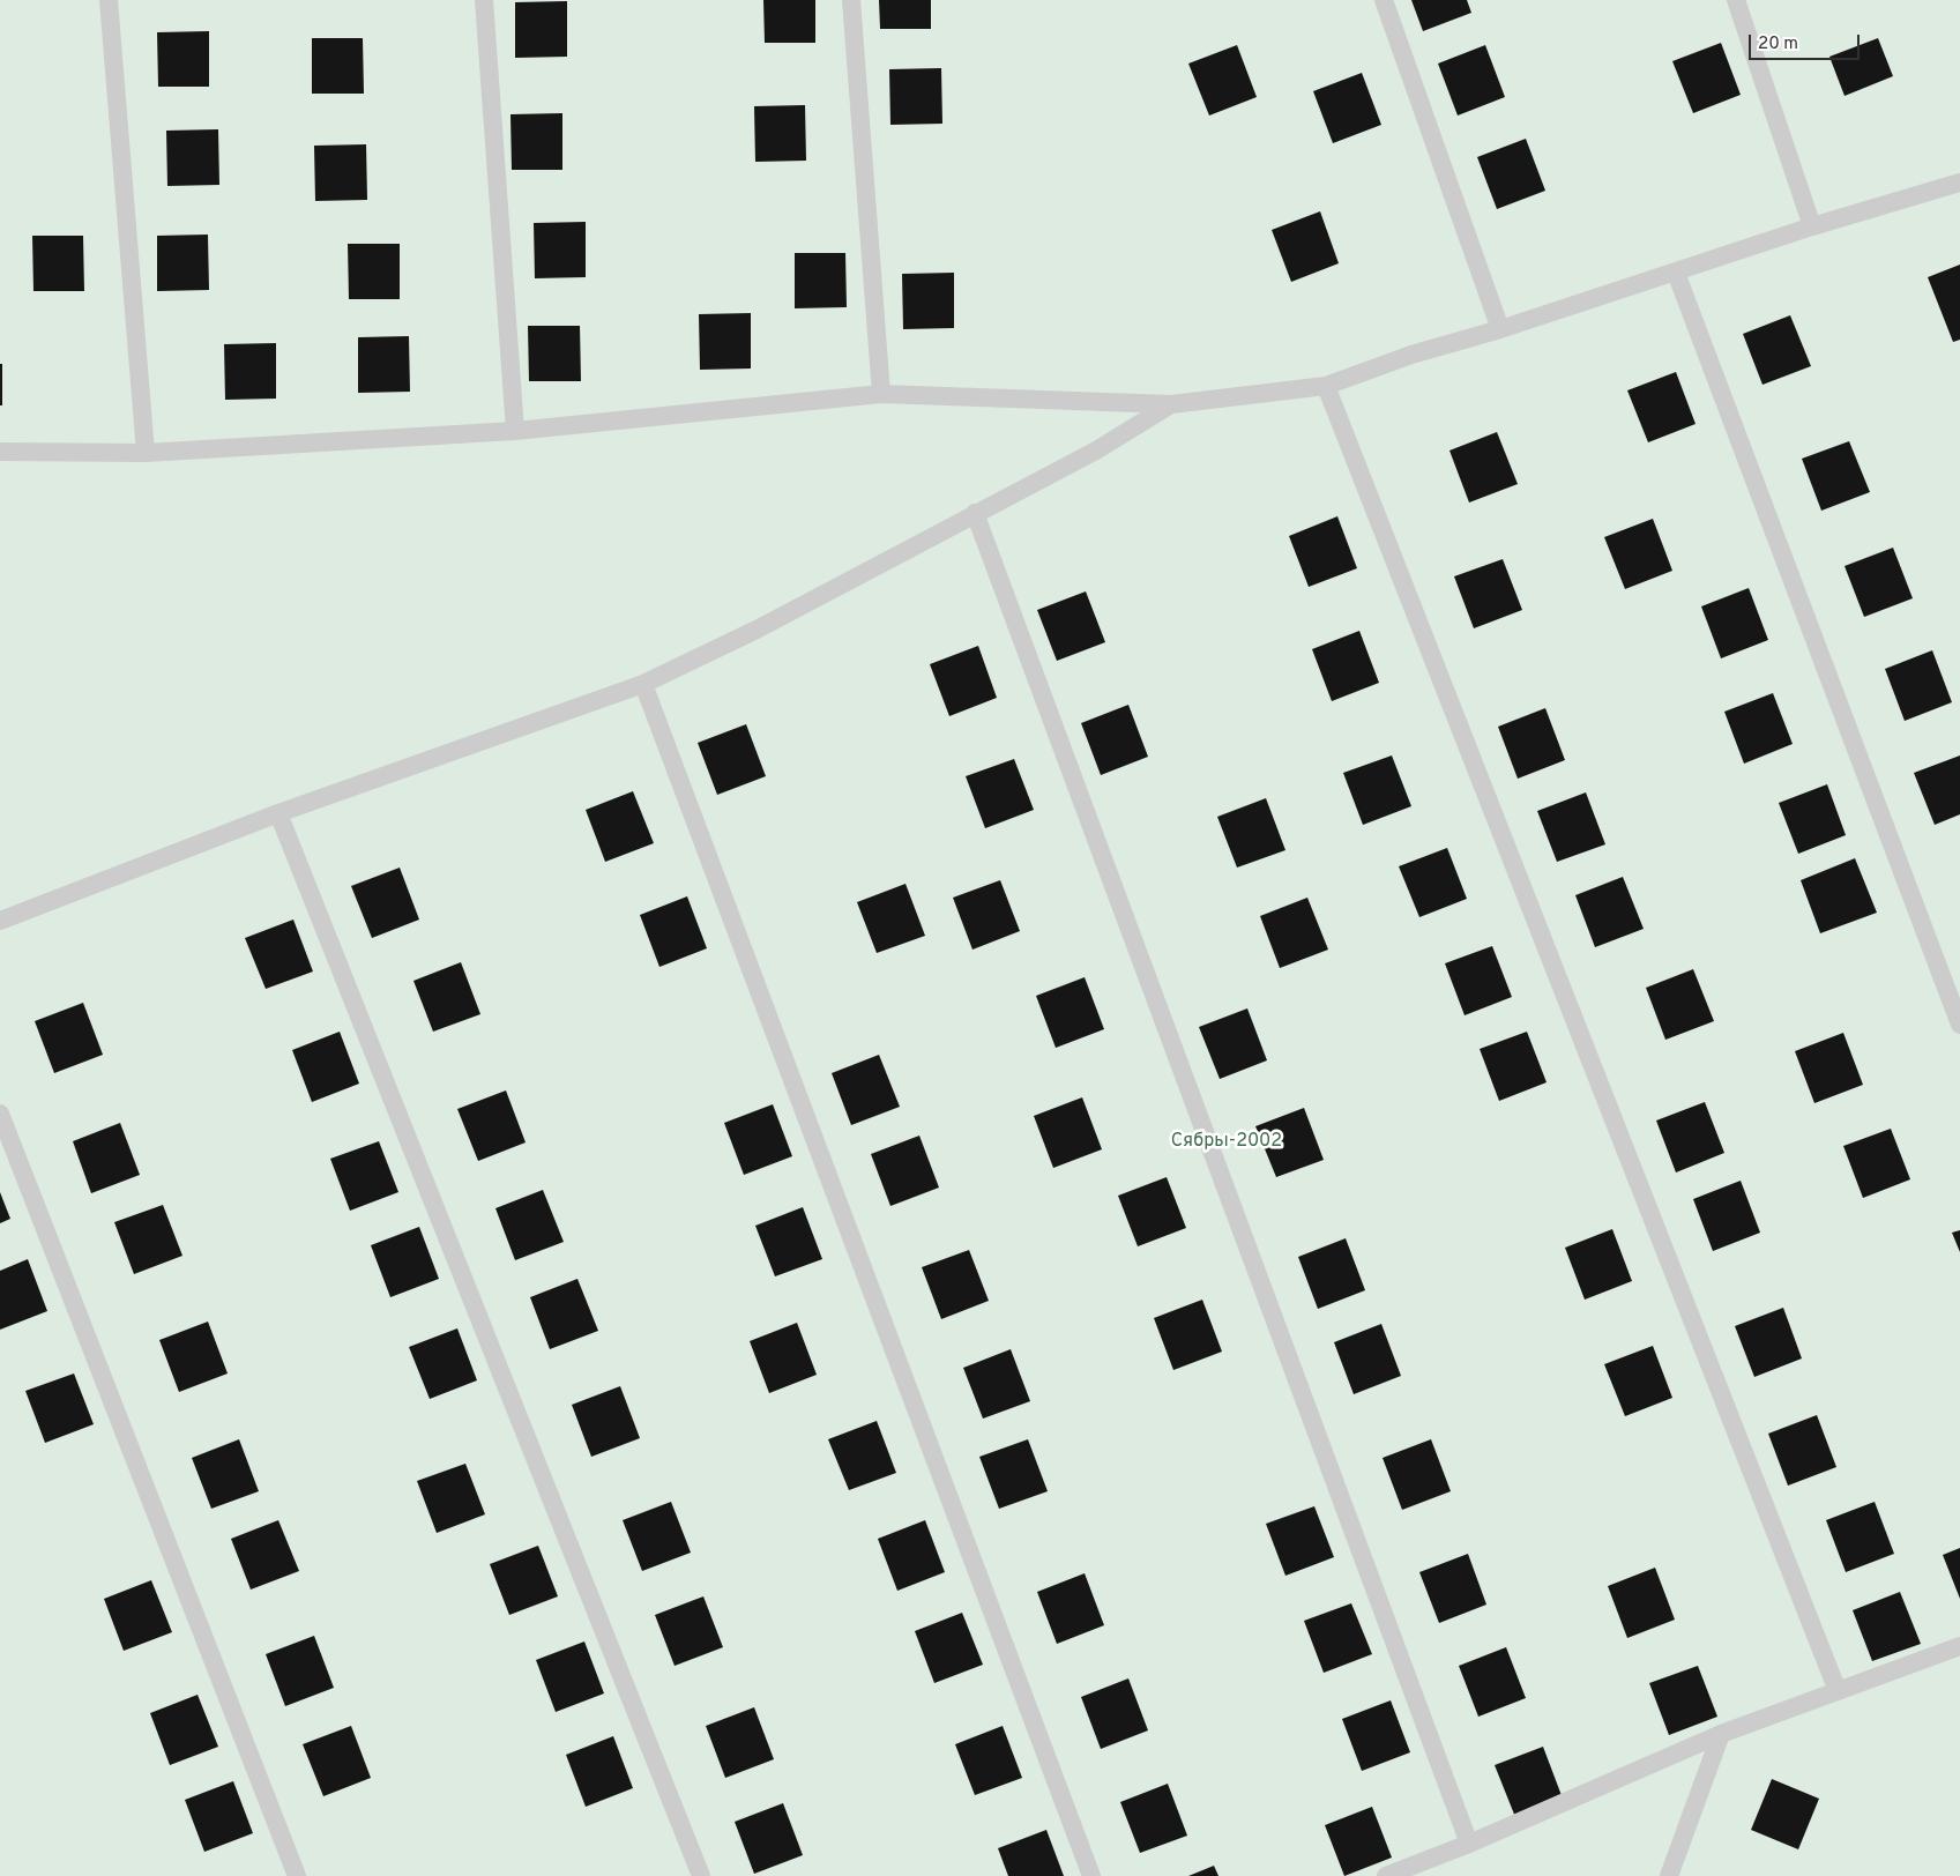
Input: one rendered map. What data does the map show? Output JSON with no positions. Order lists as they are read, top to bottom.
{
  "parks": ["Сябры-2002"],
  "scale_bar": "20 m"
}
